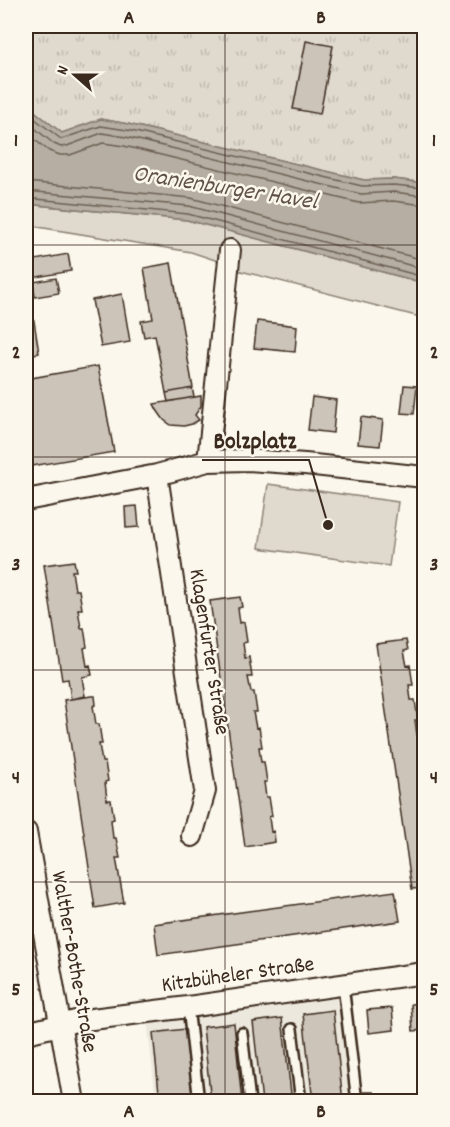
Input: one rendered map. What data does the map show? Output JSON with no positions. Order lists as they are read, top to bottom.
{
  "streets": {
    "street": ["Klagenfurter Straße", "Walther-Bothe-Straße", "Kitzbüheler Straße"]
  },
  "crossings": [
    ["Walther-Bothe-Straße", "Kitzbüheler Straße"]
  ],
  "water": ["Oranienburger Havel"],
  "places": ["Bolzplatz"],
  "north": "left",
  "grid": {
    "columns": ["A", "B"],
    "rows": [
      "1",
      "2",
      "3",
      "4",
      "5"
    ]
  }
}
